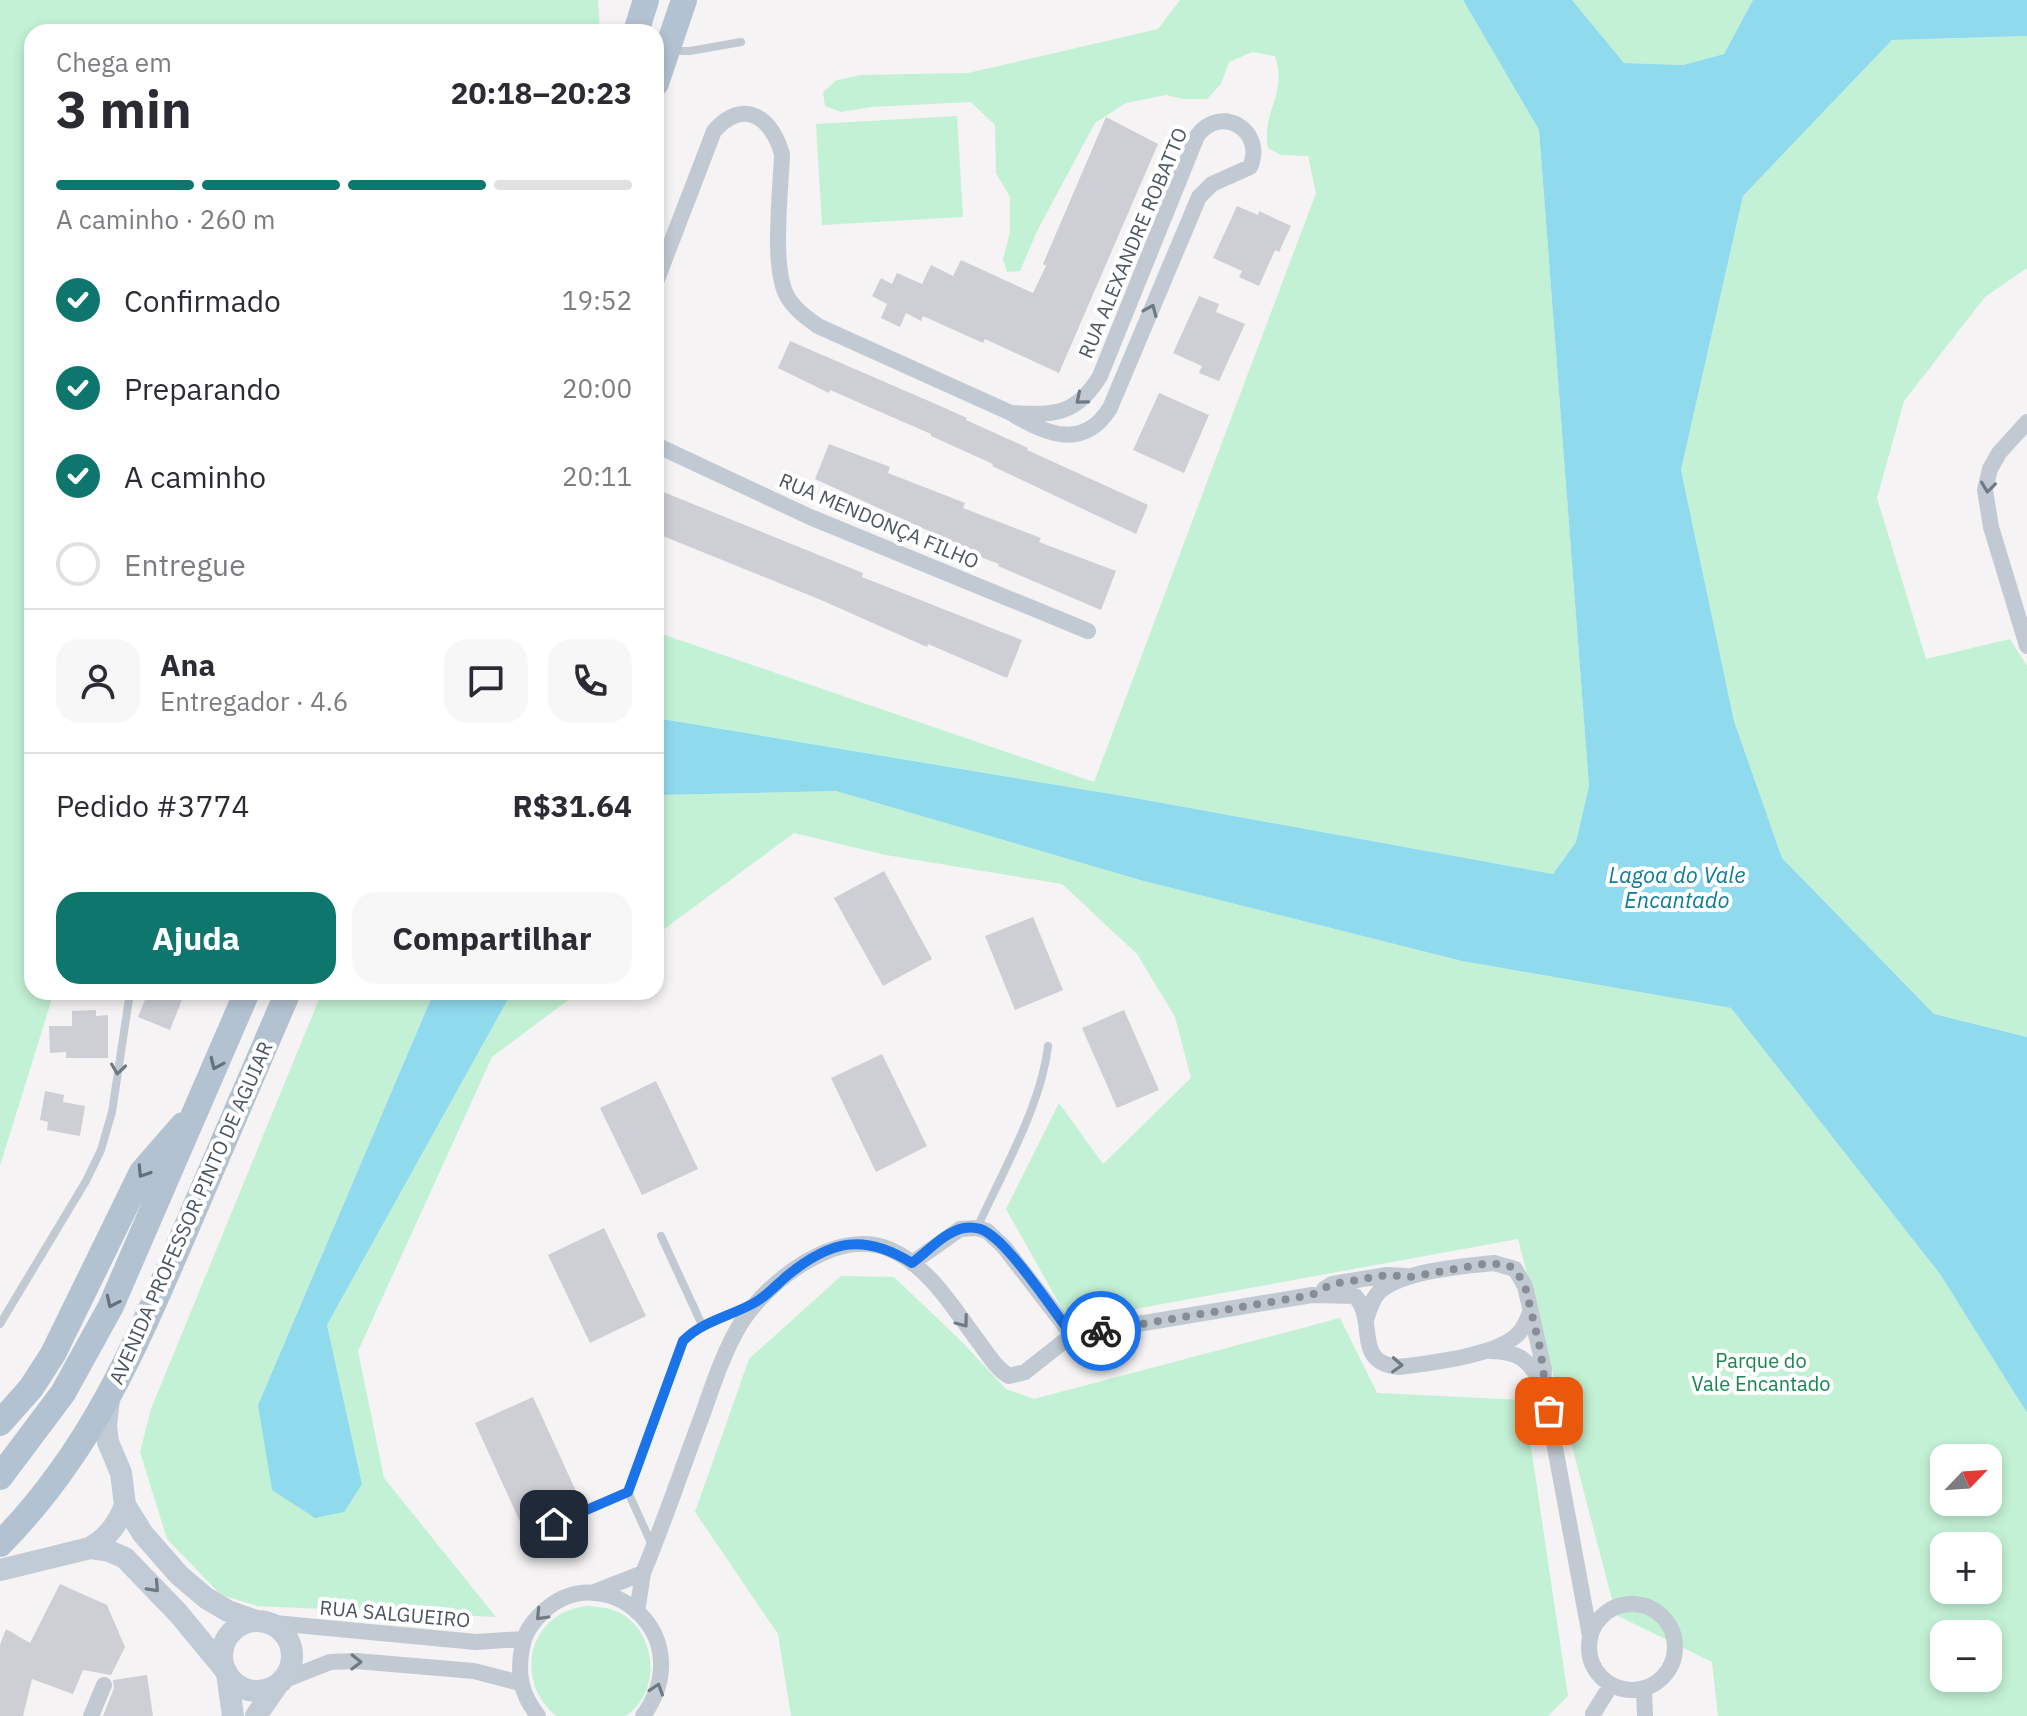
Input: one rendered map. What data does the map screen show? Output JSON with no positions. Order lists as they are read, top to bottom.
{
  "streets": {
    "main road": ["AVENIDA PROFESSOR PINTO DE AGUIAR"],
    "street": ["RUA ALEXANDRE ROBATTO", "RUA MENDONÇA FILHO", "RUA SALGUEIRO"]
  },
  "water": ["Lagoa do Vale Encantado"],
  "parks": ["Parque do Vale Encantado"],
  "north": "top right",
  "page": {
    "heading": ["3 min", "Chega em", "20:18–20:23"],
    "panel": [
      "Ana",
      "Entregador · 4.6",
      "Pedido #3774",
      "R$31.64"
    ],
    "bar": "A caminho · 260 m",
    "list": [
      ["Confirmado", "19:52"],
      ["Preparando", "20:00"],
      ["A caminho", "20:11"],
      "Entregue"
    ],
    "buttons": ["Ajuda", "Compartilhar"],
    "map_buttons": ["+", "−"]
  }
}
